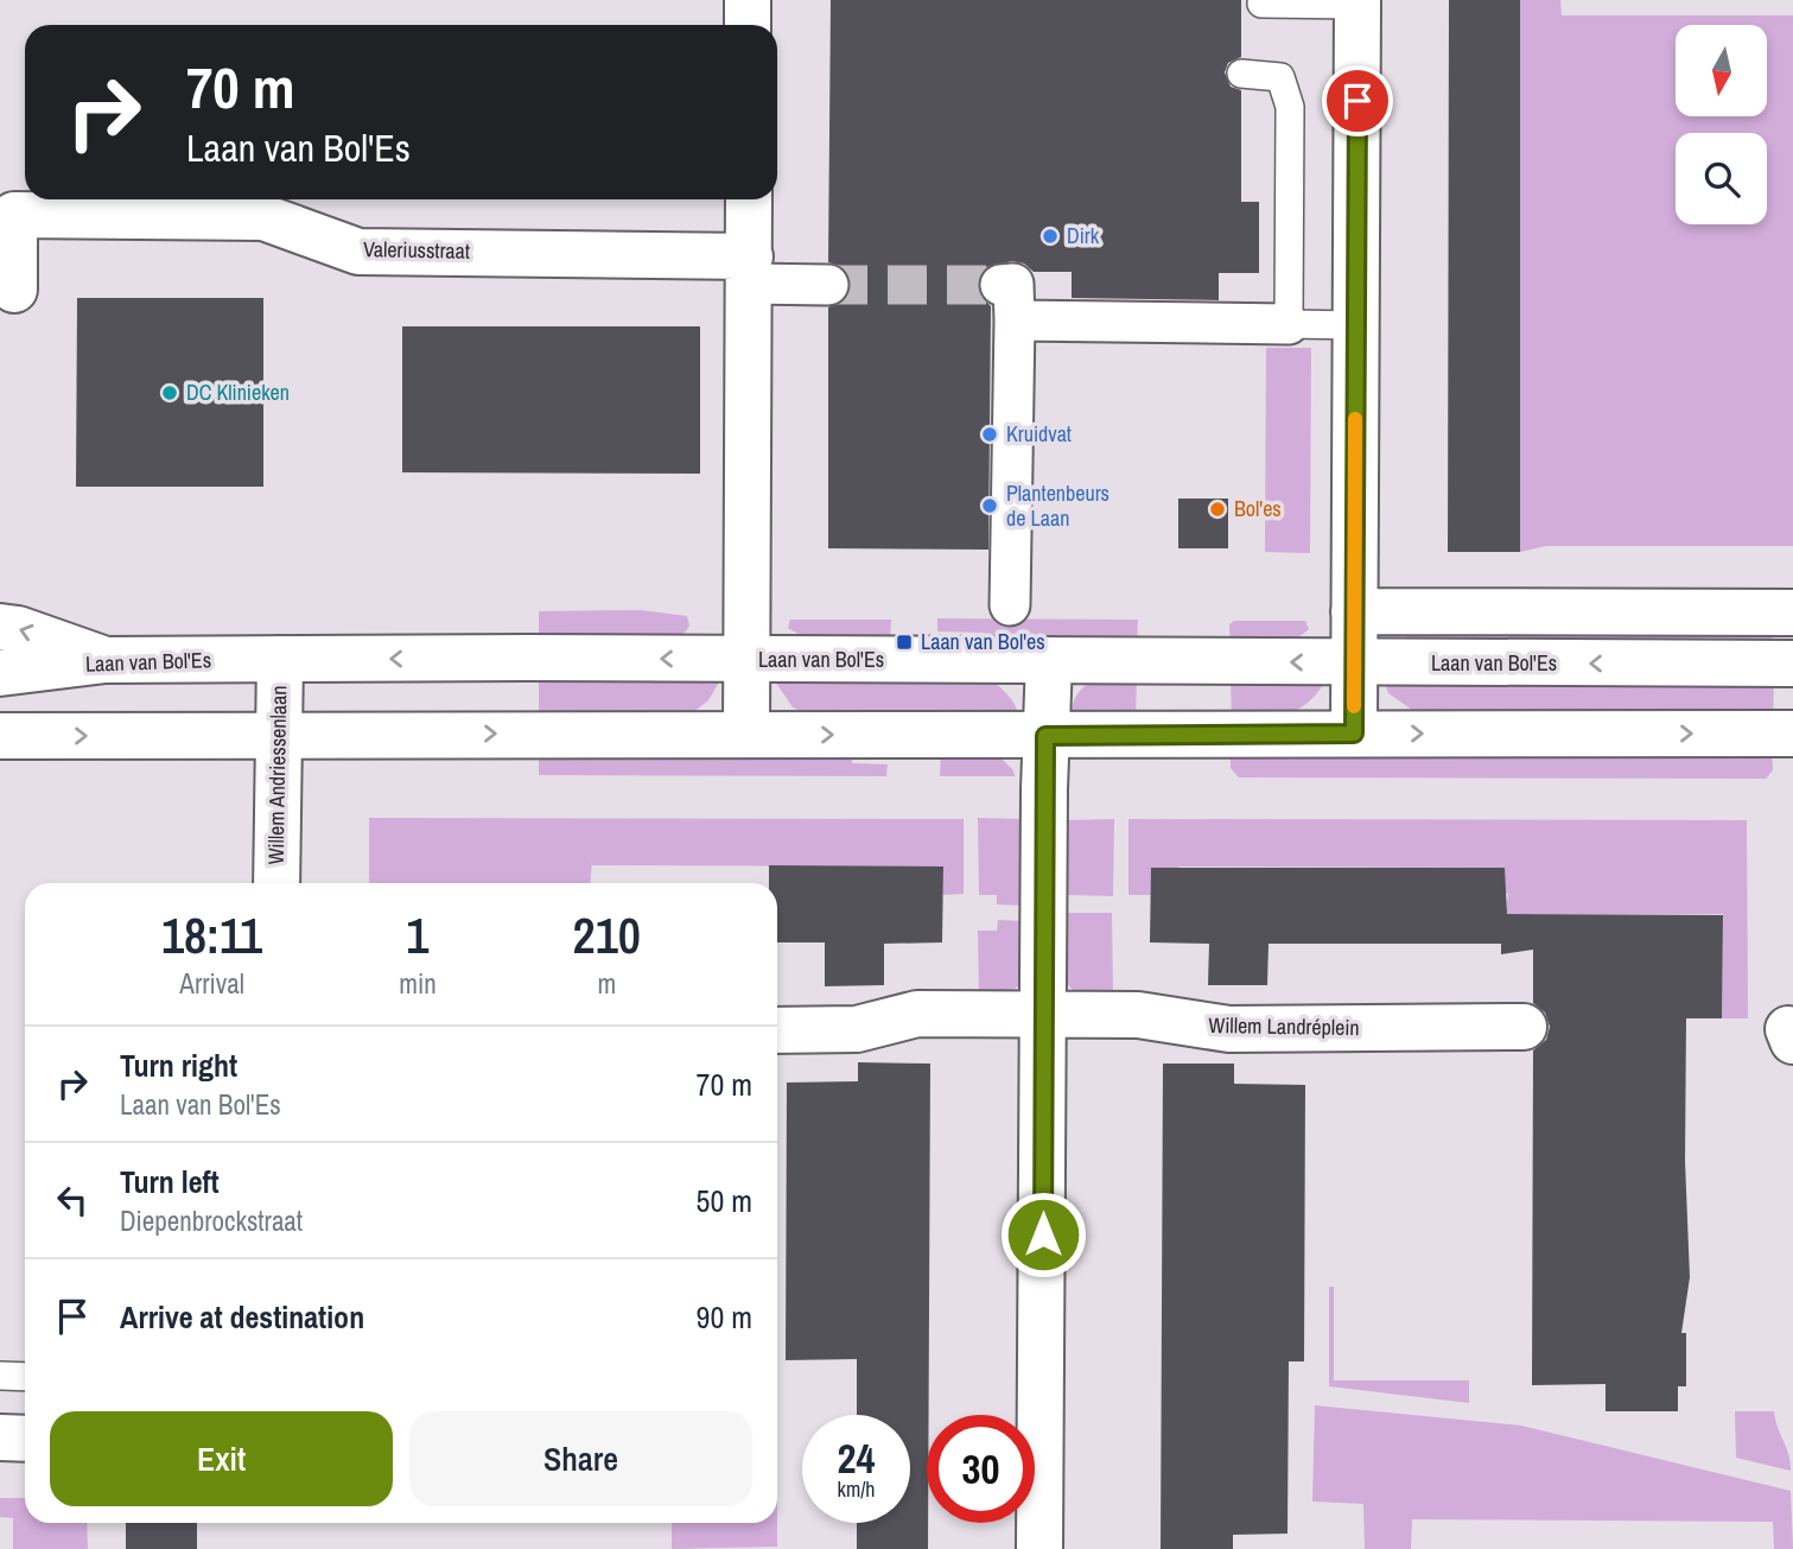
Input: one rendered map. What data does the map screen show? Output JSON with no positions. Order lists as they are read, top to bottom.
{
  "streets": {
    "street": [
      "Valeriusstraat",
      "Laan van Bol'Es",
      "Willem Andriessenlaan",
      "Willem Landréplein"
    ]
  },
  "crossings": [
    ["Laan van Bol'Es", "Willem Andriessenlaan"]
  ],
  "places": {
    "other": [
      "Dirk",
      "DC Klinieken",
      "Kruidvat",
      "Plantenbeurs de Laan",
      "Bol'es"
    ],
    "transit": ["Laan van Bol'es"]
  },
  "north": "bottom",
  "page": {
    "turn": ["70 m", "Laan van Bol'Es"],
    "eta": [
      "18:11",
      "Arrival",
      "1",
      "min",
      "210",
      "m"
    ],
    "list": [
      {
        "name": "Turn right",
        "note": "Laan van Bol'Es",
        "value": "70 m"
      },
      {
        "name": "Turn left",
        "note": "Diepenbrockstraat",
        "value": "50 m"
      },
      {
        "name": "Arrive at destination",
        "value": "90 m"
      }
    ],
    "buttons": ["Exit", "Share"],
    "speed": "24 km/h",
    "limit": "30"
  }
}
